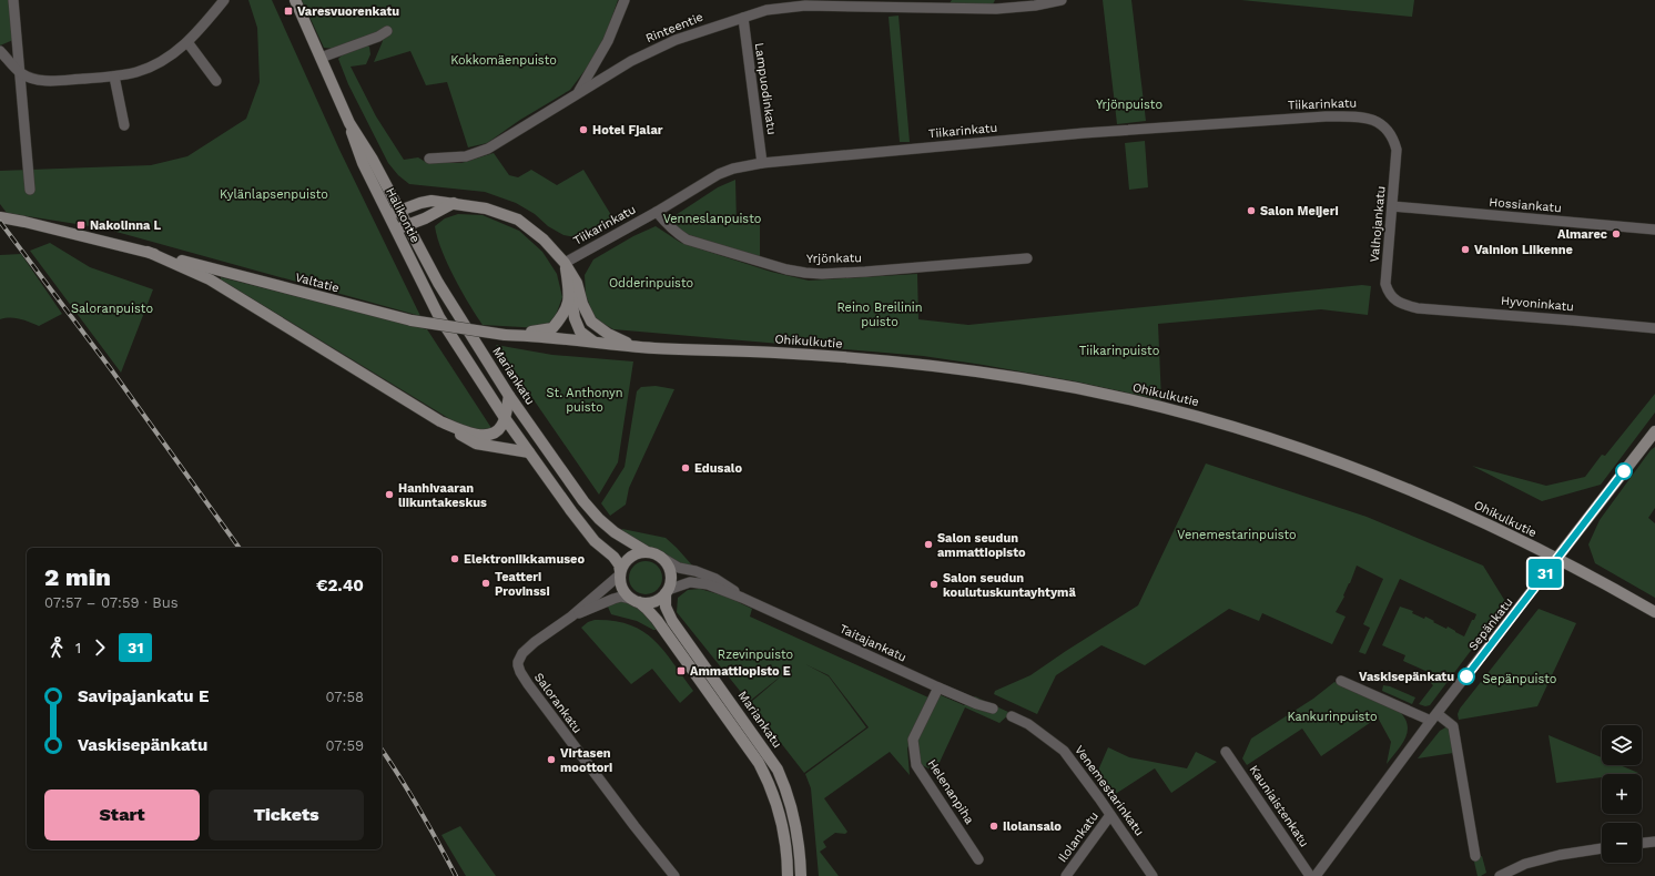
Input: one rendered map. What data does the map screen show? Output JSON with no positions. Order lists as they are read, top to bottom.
{
  "streets": {
    "main road": [
      "Halikontie",
      "Valtatie",
      "Ohikulkutie",
      "Mariankatu",
      "Sepänkatu"
    ],
    "street": [
      "Rinteentie",
      "Lampuodinkatu",
      "Tiikarinkatu",
      "Hossiankatu",
      "Valhojankatu",
      "Yrjönkatu",
      "Hyvoninkatu",
      "Taitajankatu",
      "Salorankatu",
      "Venemestarinkatu",
      "Helenanpiha",
      "Kauniaistenkatu",
      "Ilolankatu"
    ]
  },
  "crossings": [
    ["Rinteentie", "Lampuodinkatu"],
    ["Lampuodinkatu", "Tiikarinkatu"],
    ["Tiikarinkatu", "Valhojankatu"],
    ["Tiikarinkatu", "Yrjönkatu"],
    ["Hossiankatu", "Valhojankatu"],
    ["Halikontie", "Mariankatu"],
    ["Valhojankatu", "Hyvoninkatu"],
    ["Valtatie", "Ohikulkutie"],
    ["Ohikulkutie", "Sepänkatu"],
    ["Mariankatu", "Taitajankatu"],
    ["Mariankatu", "Salorankatu"],
    ["Taitajankatu", "Salorankatu"],
    ["Taitajankatu", "Helenanpiha"],
    ["Venemestarinkatu", "Ilolankatu"]
  ],
  "parks": [
    "Kokkomäenpuisto",
    "Yrjönpuisto",
    "Kylänlapsenpuisto",
    "Venneslanpuisto",
    "Odderinpuisto",
    "Reino Breilinin puisto",
    "Saloranpuisto",
    "Tiikarinpuisto",
    "St. Anthonyn puisto",
    "Venemestarinpuisto",
    "Rzevinpuisto",
    "Sepänpuisto",
    "Kankurinpuisto"
  ],
  "places": {
    "transit": ["Varesvuorenkatu", "Nakolinna L", "Ammattiopisto E"],
    "other": [
      "Hotel Fjalar",
      "Salon Meijeri",
      "Almarec",
      "Vainion Liikenne",
      "Edusalo",
      "Hanhivaaran liikuntakeskus",
      "Salon seudun ammattiopisto",
      "Elektroniikkamuseo",
      "Teatteri Provinssi",
      "Salon seudun koulutuskuntayhtymä",
      "Vaskisepänkatu",
      "Virtasen moottori",
      "Ilolansalo"
    ]
  },
  "lines": ["bus line 31"],
  "page": {
    "on_map": "31",
    "heading": ["2 min", "07:57 – 07:59 · Bus", "€2.40"],
    "legs": ["1", "31"],
    "list": [
      {
        "name": "Savipajankatu E",
        "value": "07:58"
      },
      {
        "name": "Vaskisepänkatu",
        "value": "07:59"
      }
    ],
    "map_buttons": ["+", "−"],
    "buttons": ["Start", "Tickets"]
  }
}
